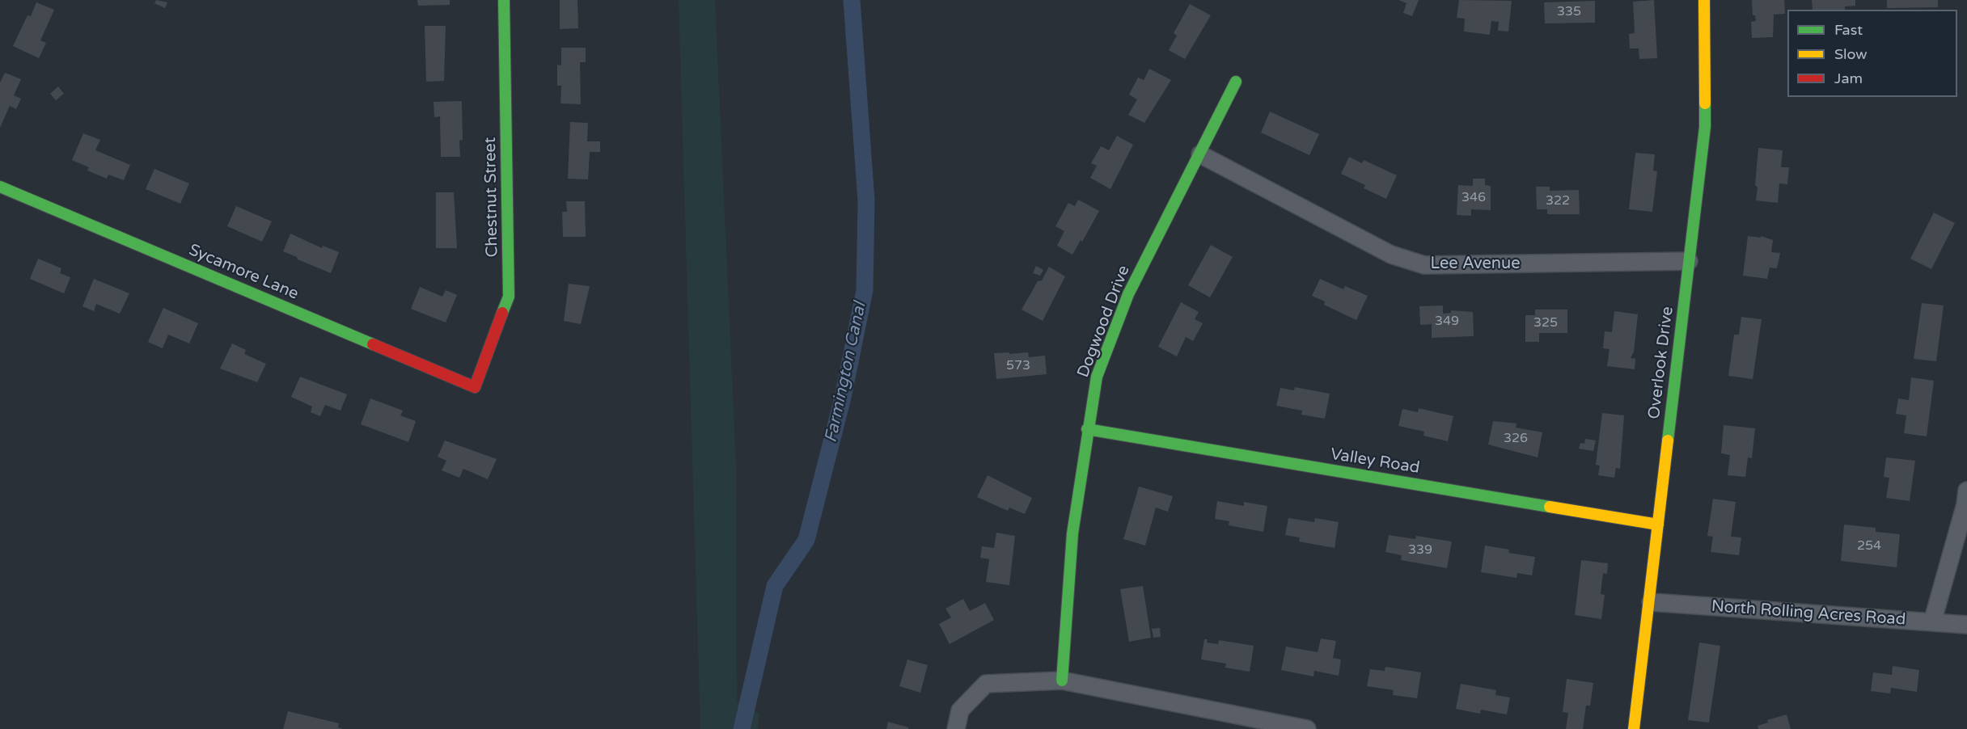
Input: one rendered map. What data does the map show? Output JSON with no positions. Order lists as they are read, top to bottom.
{
  "streets": {
    "street": [
      "Chestnut Street",
      "Lee Avenue",
      "Sycamore Lane",
      "Dogwood Drive",
      "Overlook Drive",
      "Valley Road",
      "North Rolling Acres Road"
    ]
  },
  "crossings": [
    ["Chestnut Street", "Sycamore Lane"],
    ["Lee Avenue", "Dogwood Drive"],
    ["Lee Avenue", "Overlook Drive"],
    ["Dogwood Drive", "Valley Road"],
    ["Overlook Drive", "Valley Road"],
    ["Overlook Drive", "North Rolling Acres Road"]
  ],
  "water": ["Farmington Canal"],
  "house_numbers": [
    "335",
    "346",
    "322",
    "349",
    "325",
    "573",
    "326",
    "254",
    "339"
  ],
  "legend": ["Fast", "Slow", "Jam"]
}
